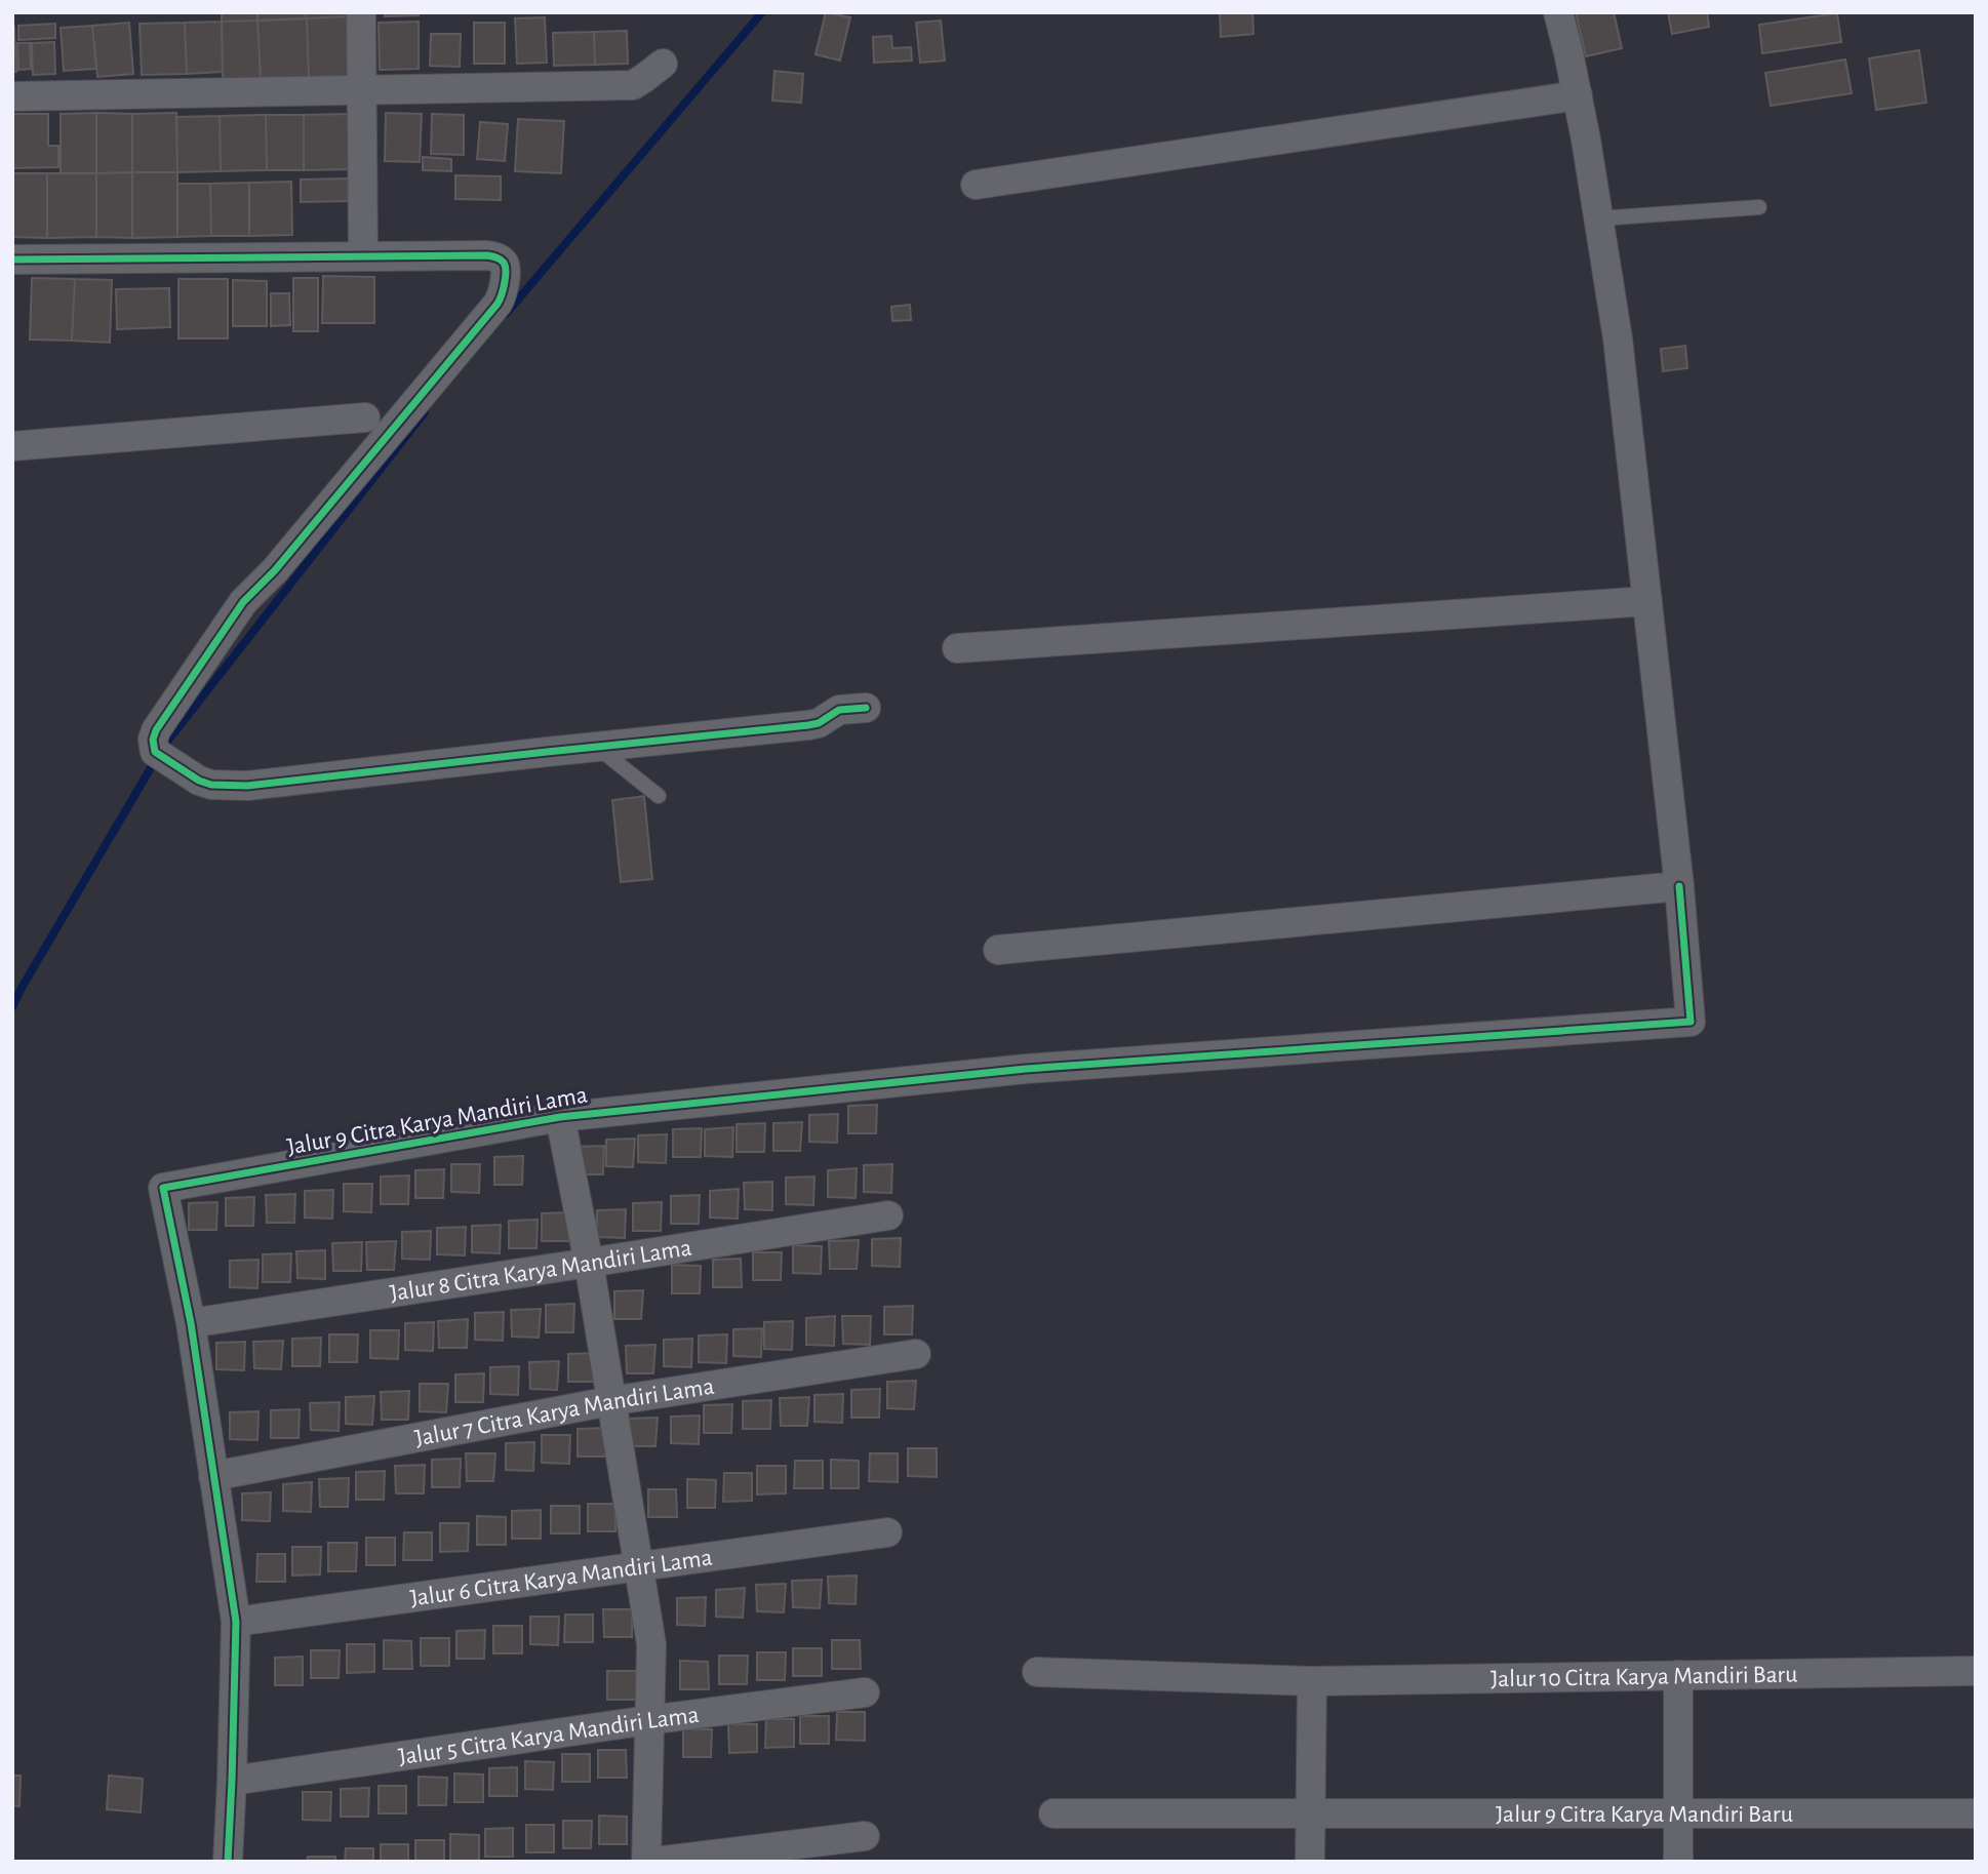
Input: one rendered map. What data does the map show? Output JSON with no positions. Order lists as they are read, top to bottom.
{
  "streets": {
    "street": [
      "Jalur 9 Citra Karya Mandiri Lama",
      "Jalur 8 Citra Karya Mandiri Lama",
      "Jalur 7 Citra Karya Mandiri Lama",
      "Jalur 6 Citra Karya Mandiri Lama",
      "Jalur 10 Citra Karya Mandiri Baru",
      "Jalur 5 Citra Karya Mandiri Lama",
      "Jalur 9 Citra Karya Mandiri Baru"
    ]
  },
  "crossings": [
    ["Jalur 9 Citra Karya Mandiri Lama", "Jalur 8 Citra Karya Mandiri Lama"]
  ]
}
